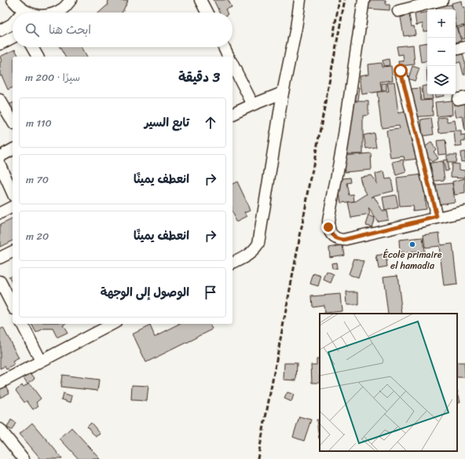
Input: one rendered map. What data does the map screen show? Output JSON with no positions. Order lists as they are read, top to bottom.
{
  "places": ["École primaire el hamadia"],
  "page": {
    "map_buttons": ["+", "−"],
    "search": "ابحث هنا",
    "heading": ["3 دقيقة", "سيرًا · 200 m"],
    "list": [
      ["تابع السير", "110 m"],
      ["انعطف يمينًا", "70 m"],
      ["انعطف يمينًا", "20 m"],
      "الوصول إلى الوجهة"
    ]
  }
}
